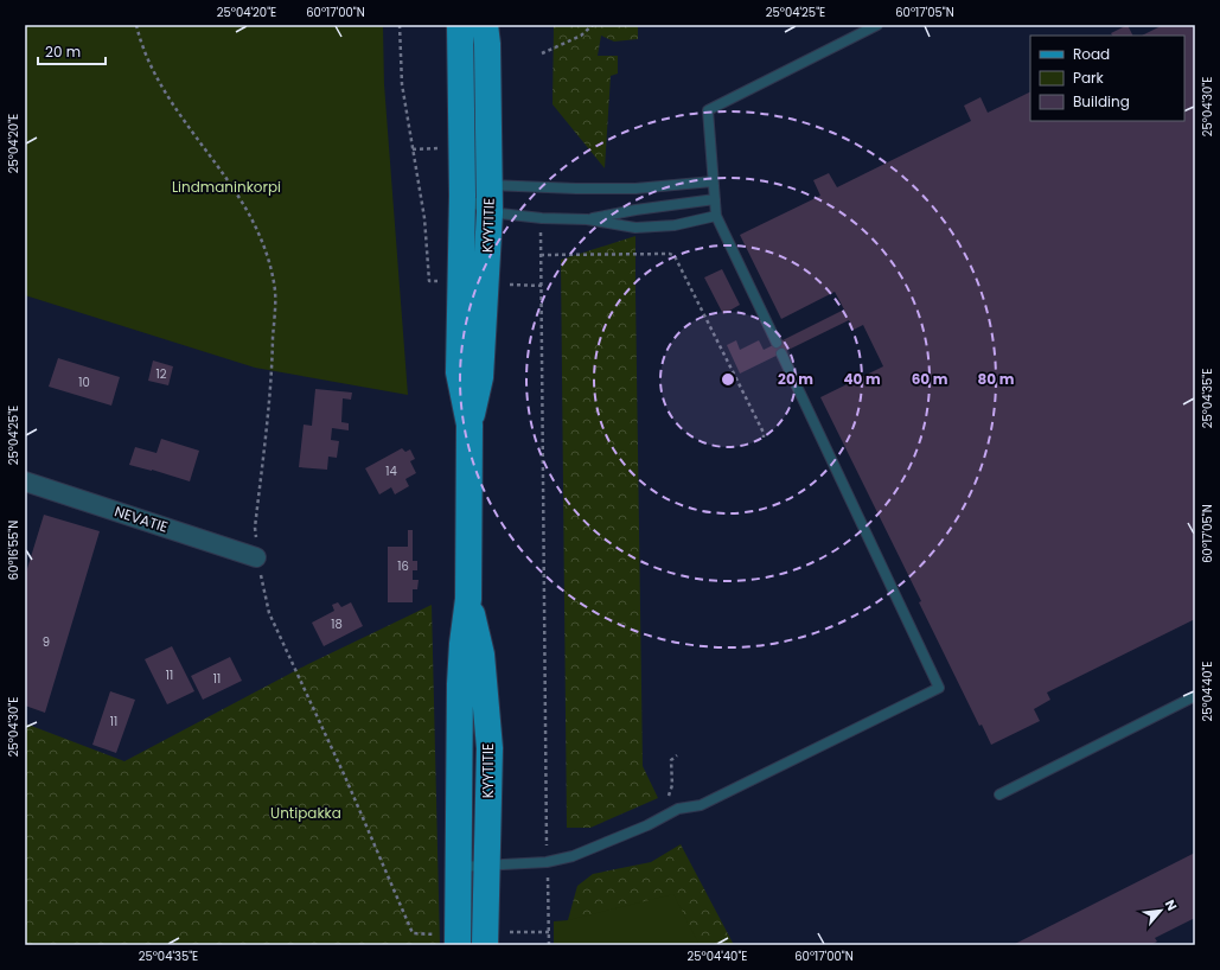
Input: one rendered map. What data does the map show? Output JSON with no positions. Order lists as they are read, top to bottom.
{
  "streets": {
    "main road": ["KYYTITIE"],
    "street": ["NEVATIE"]
  },
  "parks": ["Lindmaninkorpi", "Untipakka"],
  "house_numbers": [
    "12",
    "10",
    "14",
    "16",
    "18",
    "9",
    "11",
    "11",
    "11"
  ],
  "legend": ["Road", "Park", "Building"],
  "scale_bar": "20 m",
  "north": "top right",
  "coordinates": [
    "25°04'20\"E",
    "60°17'00\"N",
    "25°04'25\"E",
    "60°17'05\"N",
    "25°04'30\"E",
    "25°04'35\"E",
    "60°16'55\"N",
    "25°04'40\"E"
  ],
  "rings": [
    "20 m",
    "40 m",
    "60 m",
    "80 m"
  ]
}
